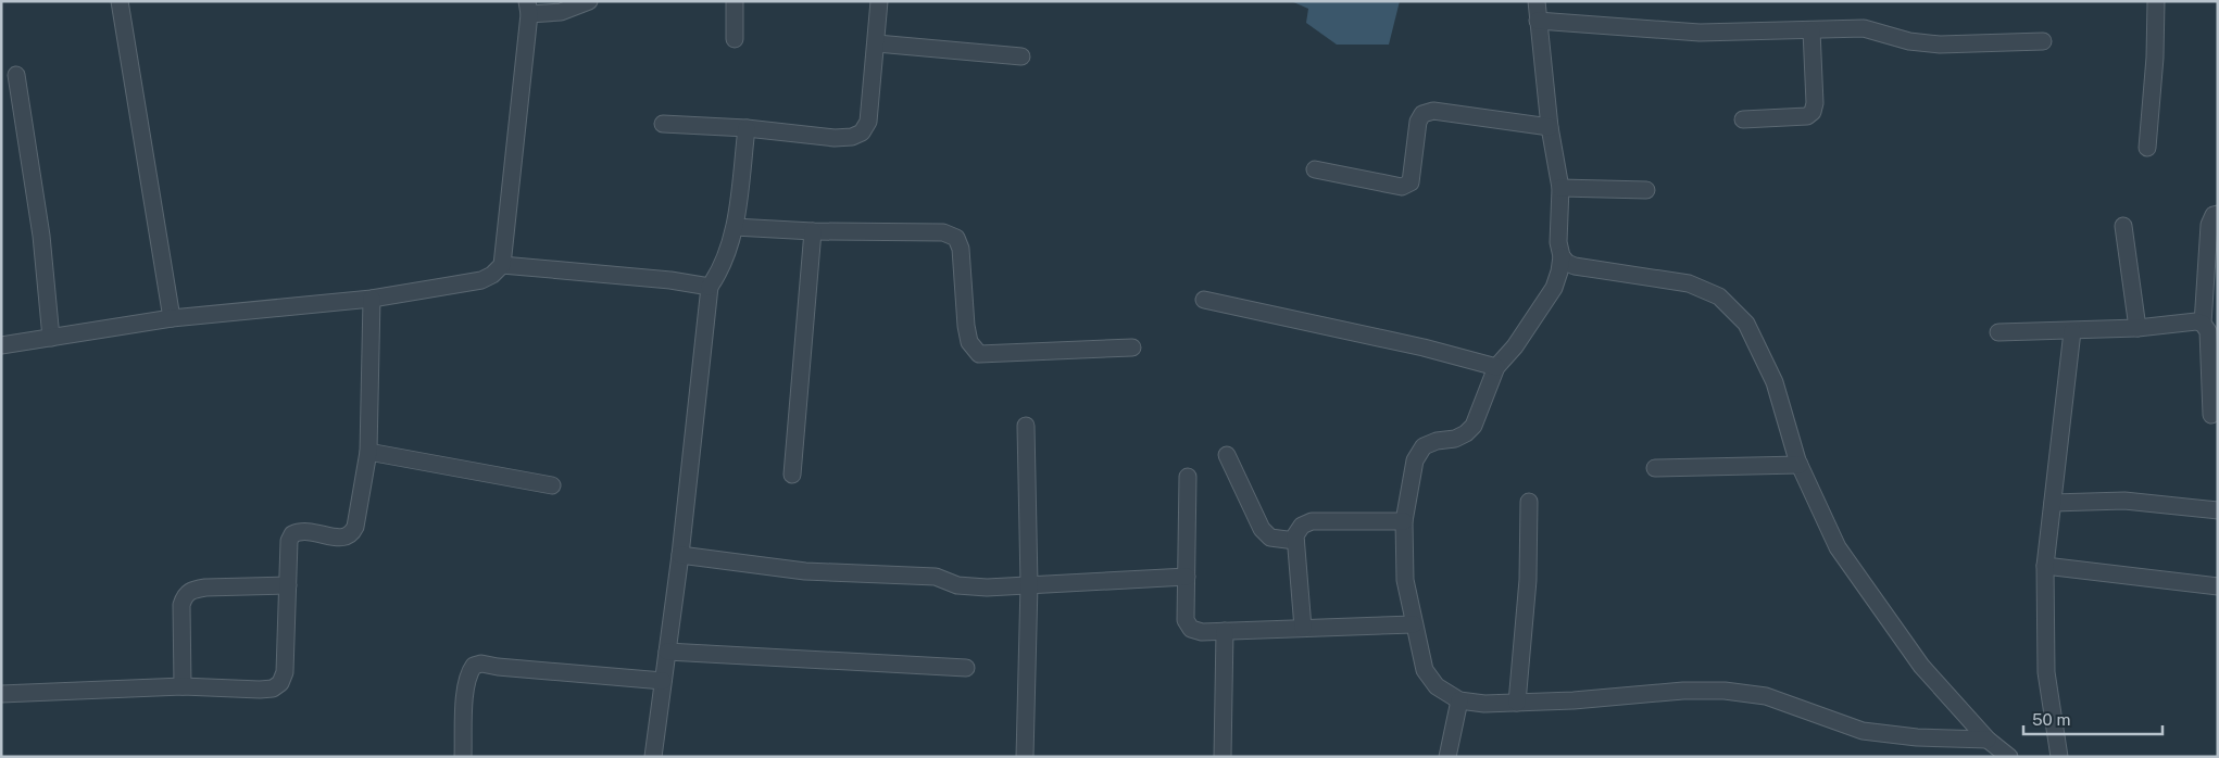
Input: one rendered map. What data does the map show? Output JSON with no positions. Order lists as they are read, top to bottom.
{
  "scale_bar": "50 m"
}
